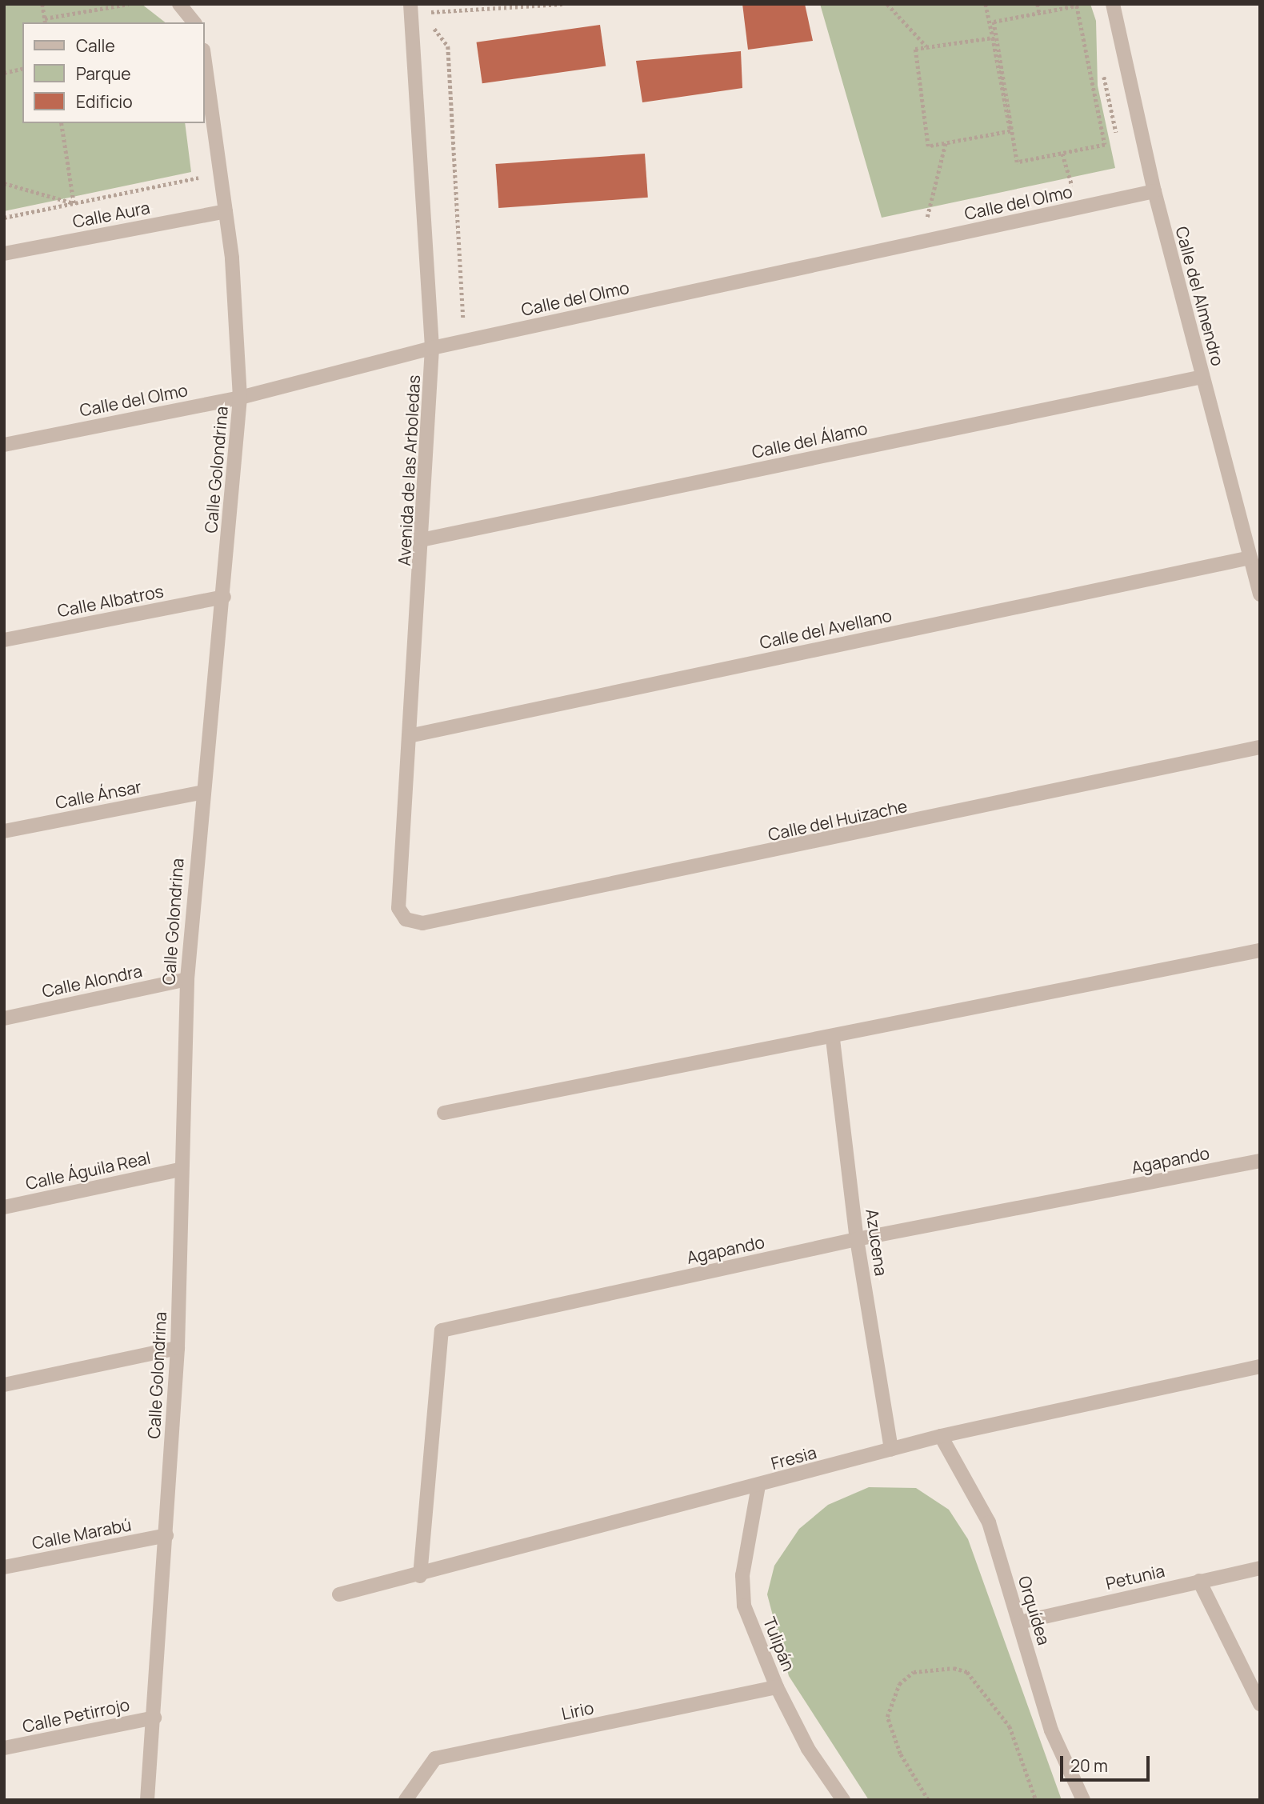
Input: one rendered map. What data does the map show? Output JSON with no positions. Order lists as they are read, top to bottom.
{
  "streets": {
    "street": [
      "Calle del Olmo",
      "Calle Aura",
      "Calle del Almendro",
      "Calle del Álamo",
      "Calle Golondrina",
      "Avenida de las Arboledas",
      "Calle Albatros",
      "Calle del Avellano",
      "Calle Ánsar",
      "Calle del Huizache",
      "Calle Alondra",
      "Agapando",
      "Calle Águila Real",
      "Azucena",
      "Fresia",
      "Calle Marabú",
      "Petunia",
      "Orquídea",
      "Tulipán",
      "Lirio",
      "Calle Petirrojo"
    ]
  },
  "crossings": [
    ["Calle del Olmo", "Calle del Almendro"],
    ["Calle del Olmo", "Calle Golondrina"],
    ["Calle del Olmo", "Avenida de las Arboledas"],
    ["Calle Aura", "Calle Golondrina"],
    ["Calle del Almendro", "Calle del Álamo"],
    ["Calle del Almendro", "Calle del Avellano"],
    ["Calle del Álamo", "Avenida de las Arboledas"],
    ["Calle Golondrina", "Calle Albatros"],
    ["Calle Golondrina", "Calle Ánsar"],
    ["Calle Golondrina", "Calle Alondra"],
    ["Calle Golondrina", "Calle Águila Real"],
    ["Calle Golondrina", "Calle Marabú"],
    ["Calle Golondrina", "Calle Petirrojo"],
    ["Avenida de las Arboledas", "Calle del Avellano"],
    ["Avenida de las Arboledas", "Calle del Huizache"],
    ["Agapando", "Azucena"],
    ["Agapando", "Fresia"],
    ["Azucena", "Fresia"],
    ["Fresia", "Orquídea"],
    ["Fresia", "Tulipán"],
    ["Petunia", "Orquídea"],
    ["Tulipán", "Lirio"]
  ],
  "legend": ["Calle", "Parque", "Edificio"],
  "scale_bar": "20 m"
}
